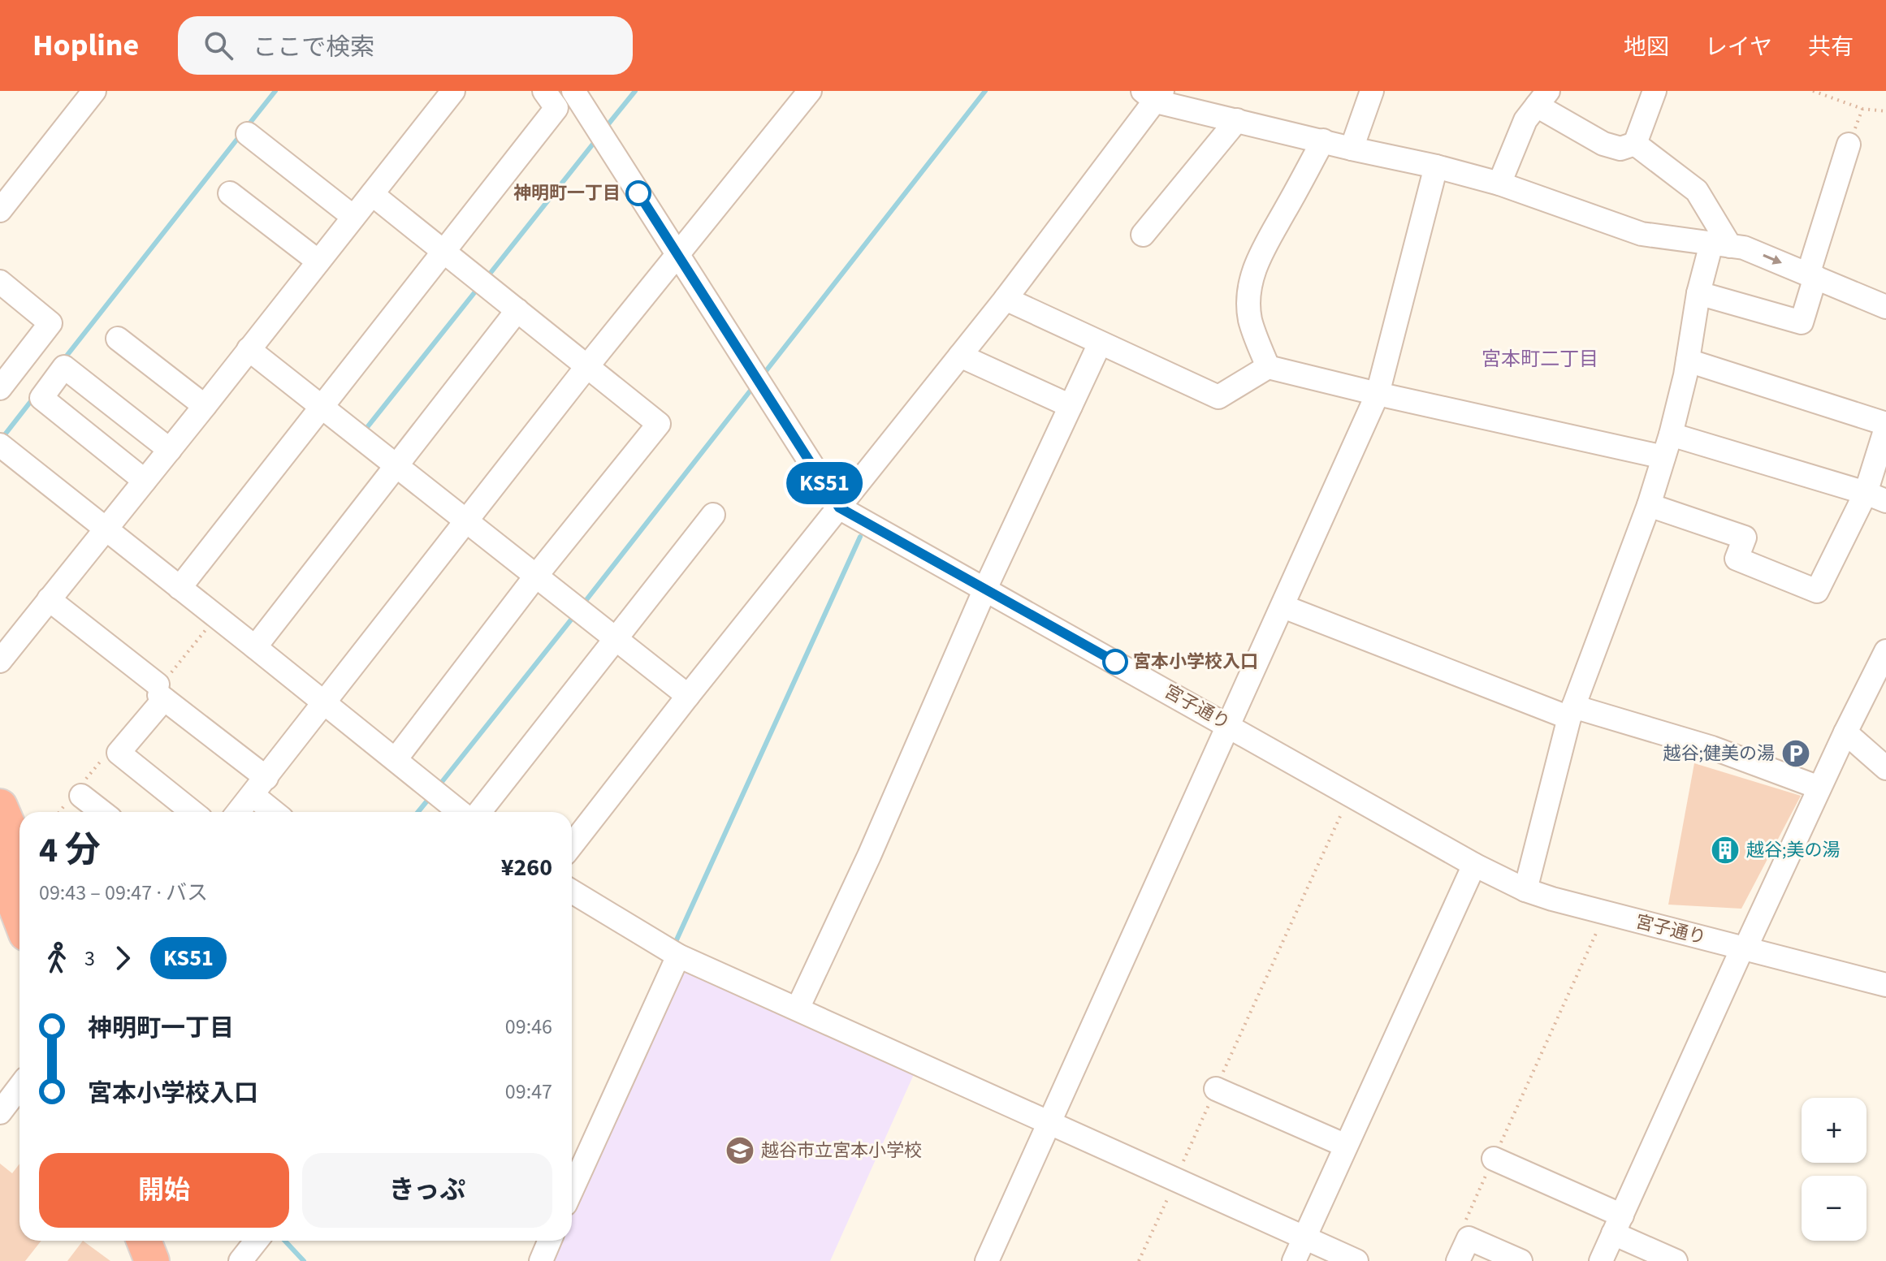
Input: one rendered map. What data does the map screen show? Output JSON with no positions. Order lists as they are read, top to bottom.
{
  "streets": {
    "street": ["宮子通り"]
  },
  "districts": ["宮本町二丁目"],
  "places": {
    "other": ["神明町一丁目", "宮本小学校入口"],
    "parking": ["越谷;健美の湯"],
    "building": ["越谷;美の湯"],
    "school or university": ["越谷市立宮本小学校"]
  },
  "lines": ["bus line KS51"],
  "page": {
    "header": "Hopline",
    "search": "ここで検索",
    "nav": ["地図", "レイヤ", "共有"],
    "on_map": "KS51",
    "heading": ["4 分", "09:43 – 09:47 · バス", "¥260"],
    "legs": ["3", "KS51"],
    "list": [
      {
        "name": "神明町一丁目",
        "value": "09:46"
      },
      {
        "name": "宮本小学校入口",
        "value": "09:47"
      }
    ],
    "map_buttons": ["+", "−"],
    "buttons": ["開始", "きっぷ"]
  }
}
